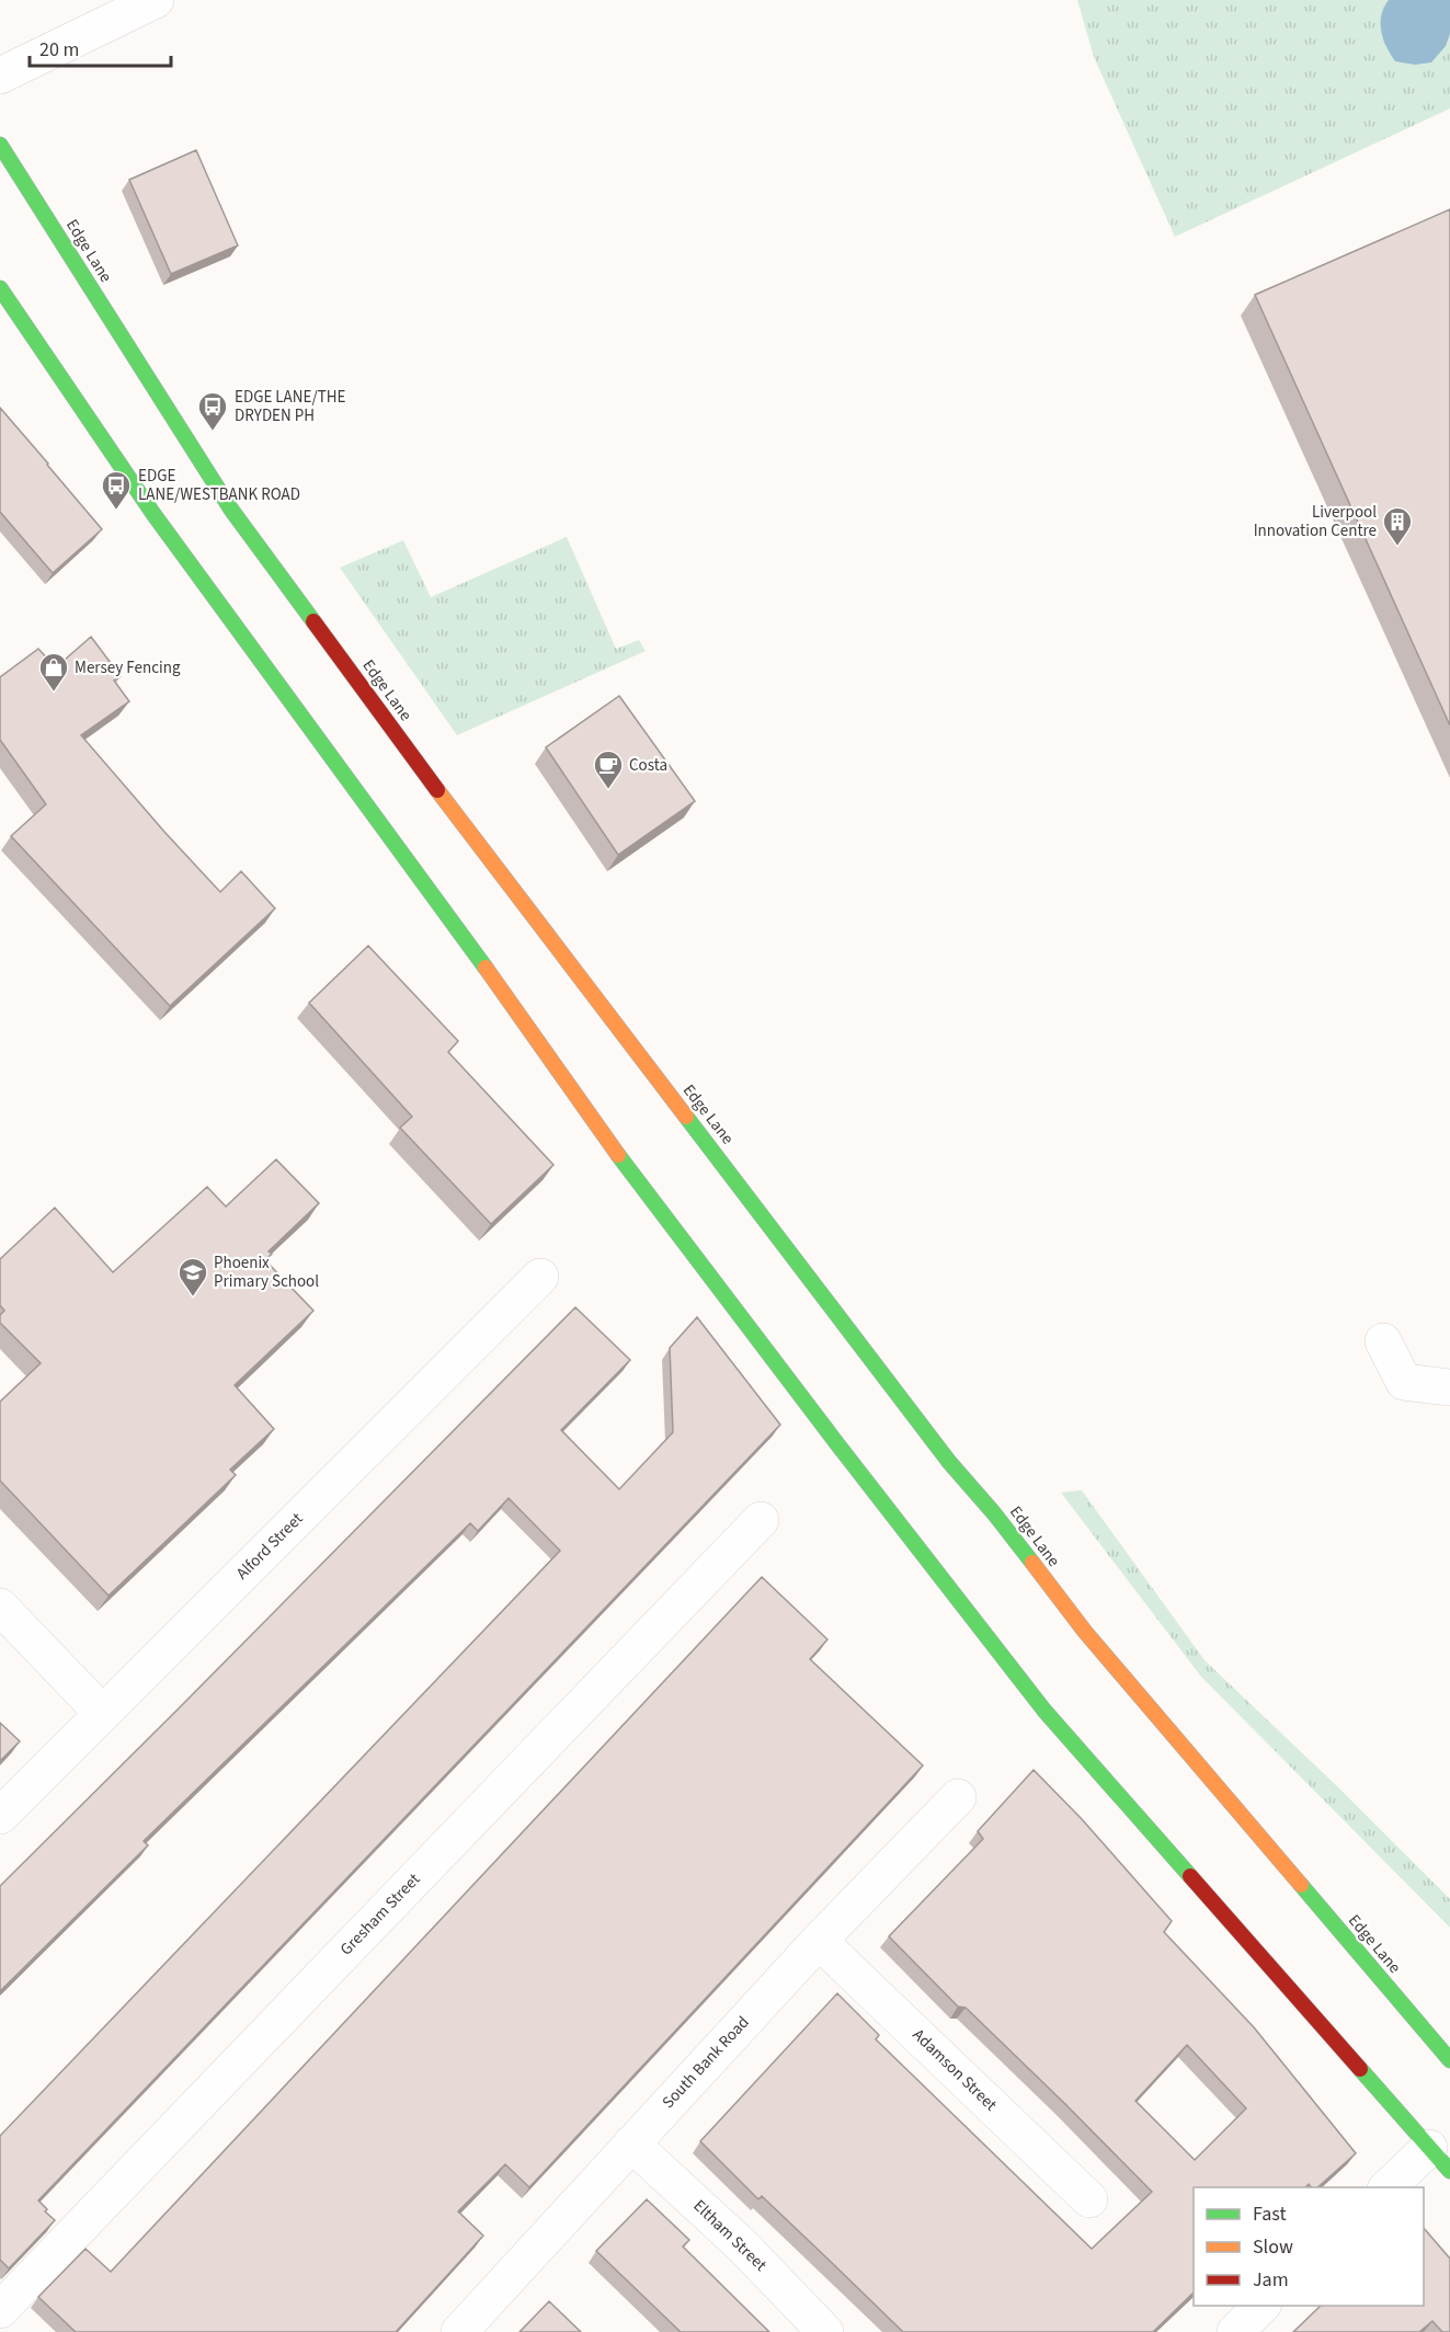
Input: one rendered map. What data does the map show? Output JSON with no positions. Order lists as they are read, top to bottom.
{
  "streets": {
    "highway": ["Edge Lane"],
    "street": [
      "Alford Street",
      "Gresham Street",
      "South Bank Road",
      "Adamson Street",
      "Eltham Street"
    ]
  },
  "crossings": [
    ["South Bank Road", "Adamson Street"],
    ["South Bank Road", "Eltham Street"]
  ],
  "places": {
    "bus stop": ["EDGE LANE/THE DRYDEN PH", "EDGE LANE/WESTBANK ROAD"],
    "building": ["Liverpool Innovation Centre"],
    "shop": ["Mersey Fencing"],
    "cafe": ["Costa"],
    "school or university": ["Phoenix Primary School"]
  },
  "legend": ["Fast", "Slow", "Jam"],
  "scale_bar": "20 m"
}
